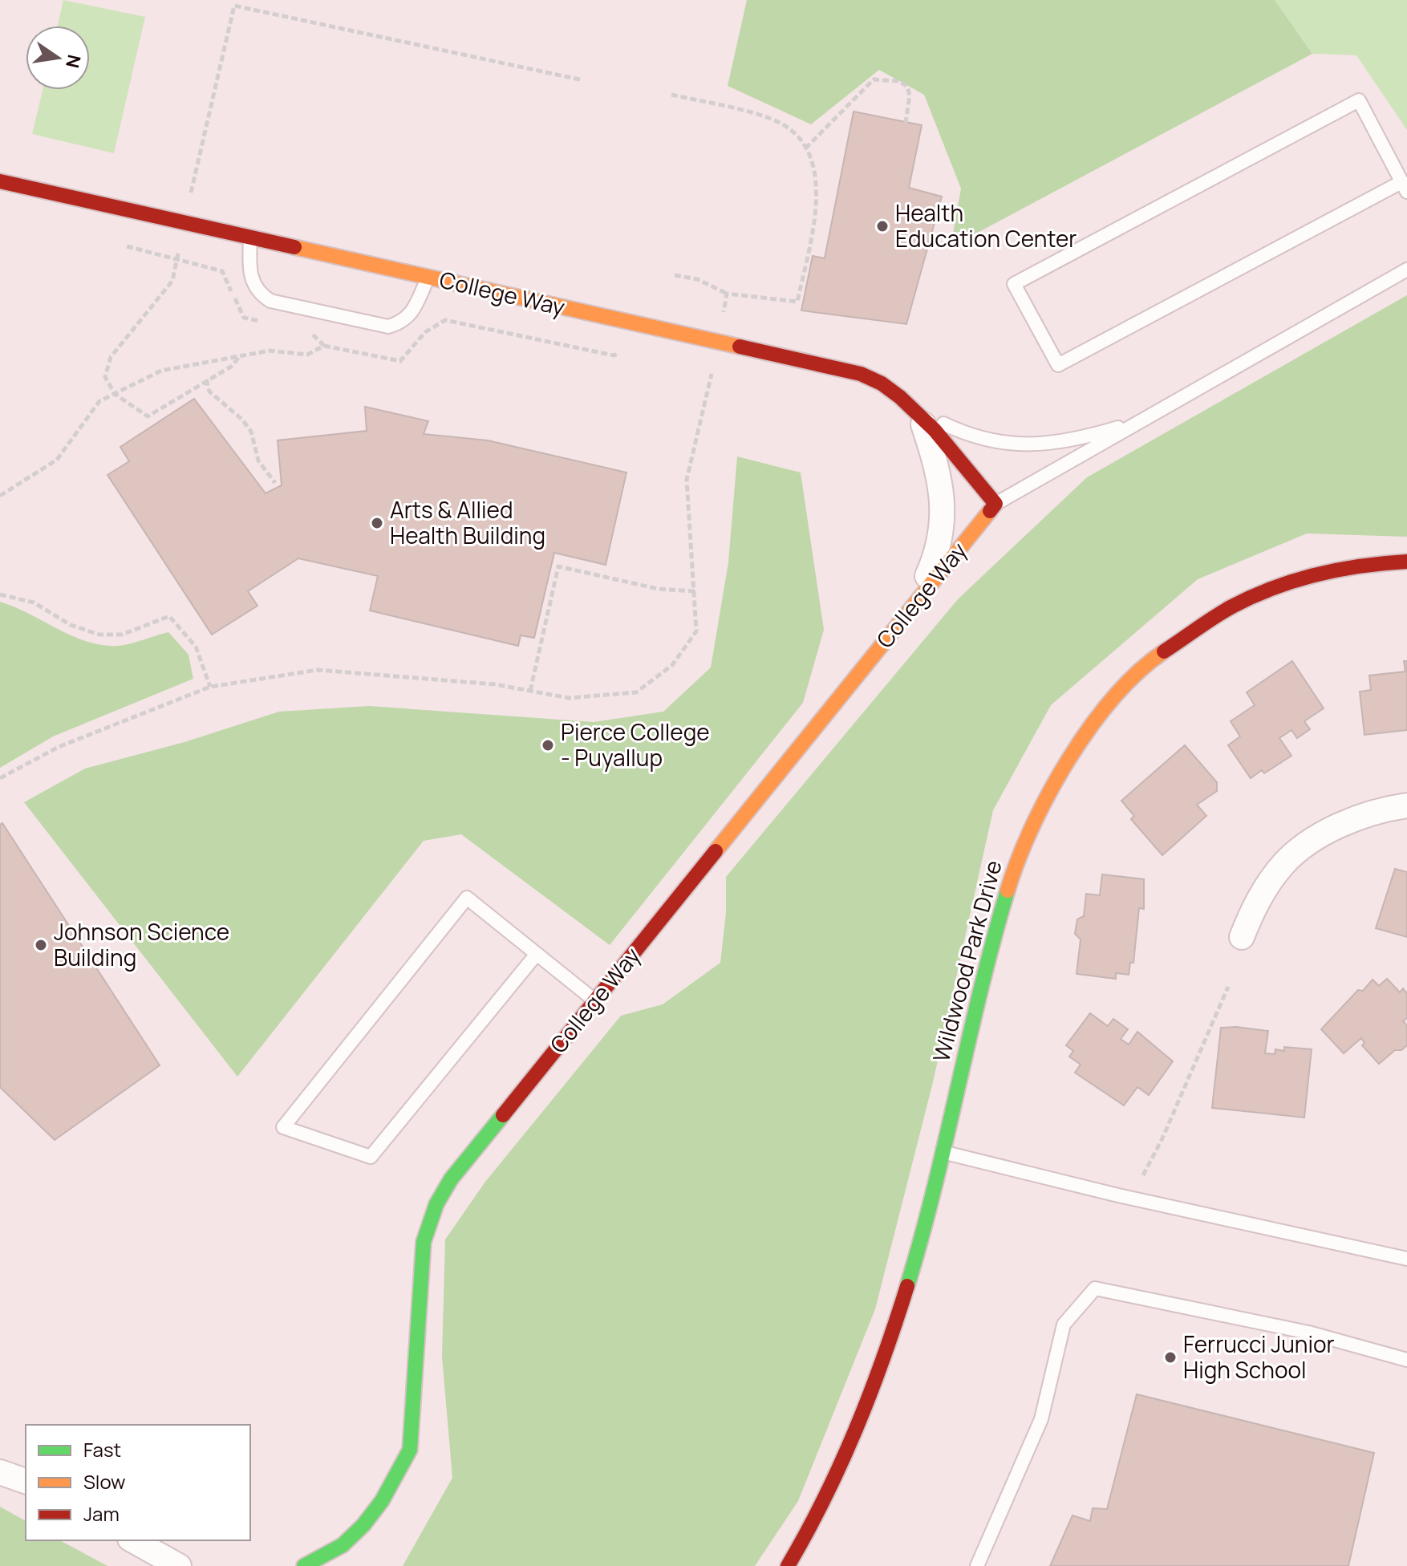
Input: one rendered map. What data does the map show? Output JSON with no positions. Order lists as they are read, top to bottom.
{
  "streets": {
    "street": ["College Way", "Wildwood Park Drive"]
  },
  "places": [
    "Health Education Center",
    "Arts & Allied Health Building",
    "Pierce College - Puyallup",
    "Johnson Science Building",
    "Ferrucci Junior High School"
  ],
  "legend": ["Fast", "Slow", "Jam"],
  "north": "right"
}
